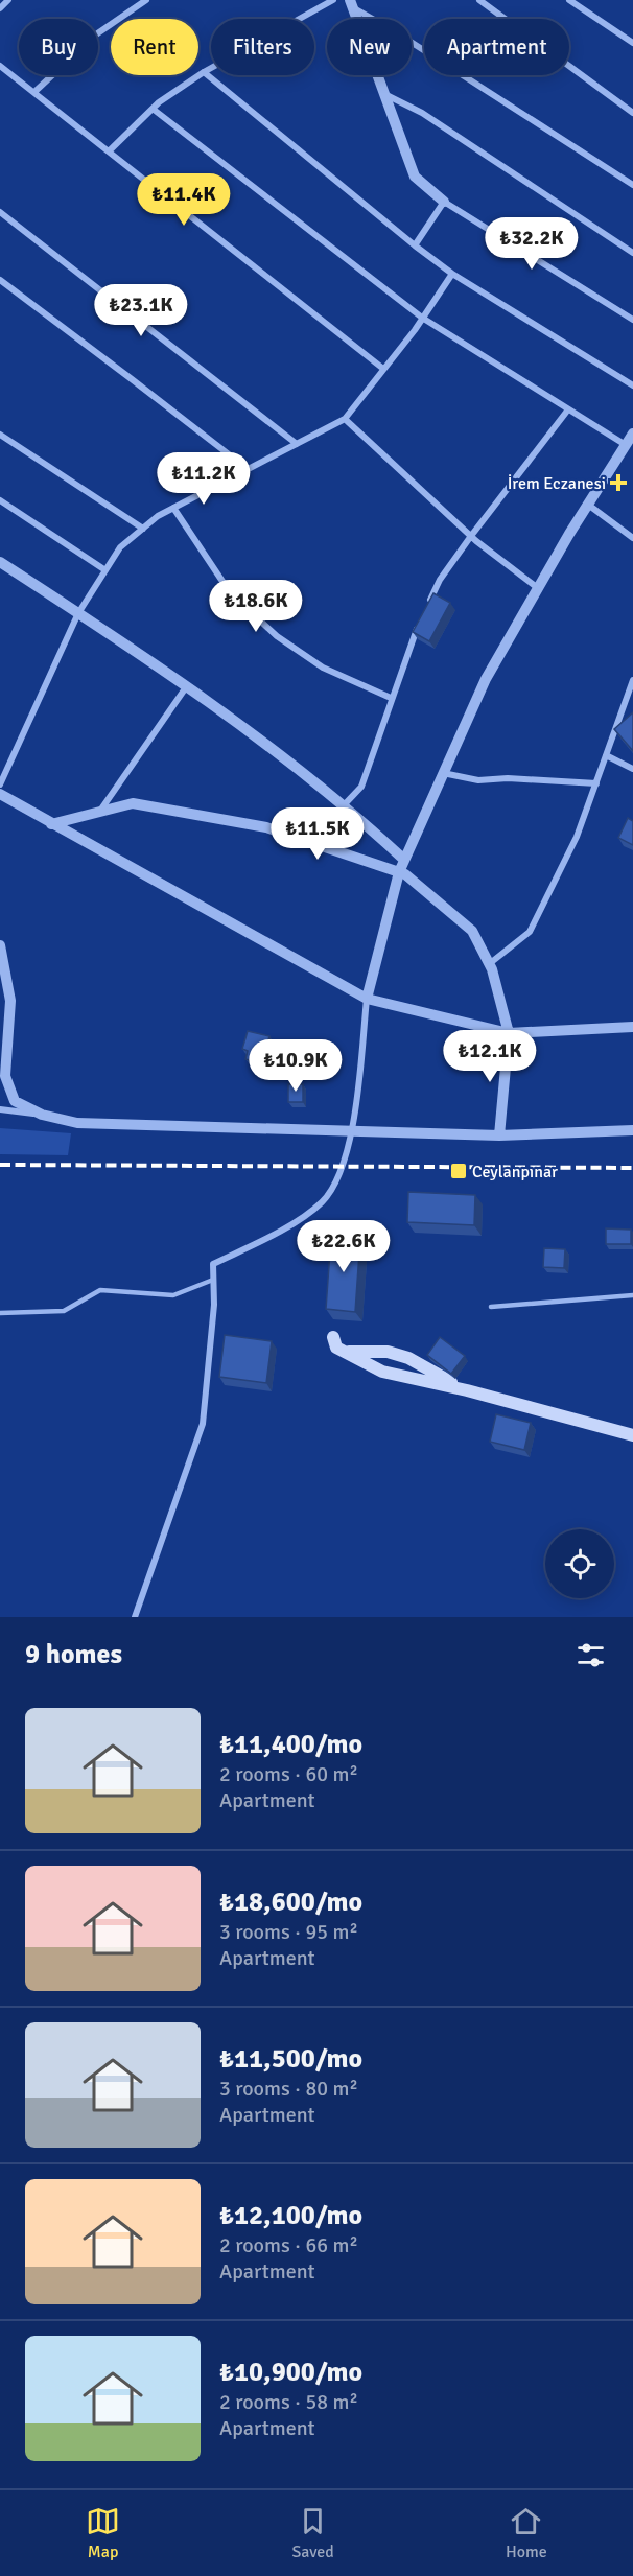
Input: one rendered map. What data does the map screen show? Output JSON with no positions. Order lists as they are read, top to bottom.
{
  "places": {
    "health": ["İrem Eczanesi"],
    "transit": ["Ceylanpınar"]
  },
  "page": {
    "chip": [
      "Buy",
      "Rent",
      "Filters",
      "New",
      "Apartment"
    ],
    "price": [
      "₺11.4K",
      "₺32.2K",
      "₺23.1K",
      "₺11.2K",
      "₺18.6K",
      "₺11.5K",
      "₺12.1K",
      "₺10.9K",
      "₺22.6K"
    ],
    "heading": "9 homes",
    "list": [
      {
        "name": "₺11,400/mo",
        "note": "2 rooms · 60 m² · Apartment"
      },
      {
        "name": "₺18,600/mo",
        "note": "3 rooms · 95 m² · Apartment"
      },
      {
        "name": "₺11,500/mo",
        "note": "3 rooms · 80 m² · Apartment"
      },
      {
        "name": "₺12,100/mo",
        "note": "2 rooms · 66 m² · Apartment"
      },
      {
        "name": "₺10,900/mo",
        "note": "2 rooms · 58 m² · Apartment"
      }
    ],
    "tabs": ["Map", "Saved", "Home"]
  }
}
